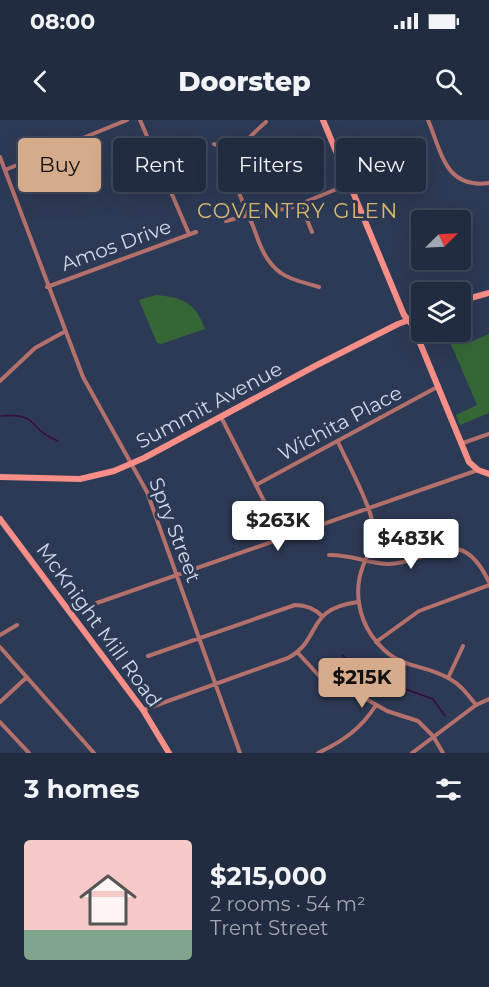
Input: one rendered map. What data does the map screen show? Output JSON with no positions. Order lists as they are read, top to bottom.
{
  "streets": {
    "street": [
      "Amos Drive",
      "Summit Avenue",
      "Wichita Place",
      "Spry Street",
      "McKnight Mill Road"
    ]
  },
  "crossings": [
    ["Amos Drive", "Spry Street"],
    ["Summit Avenue", "Spry Street"]
  ],
  "districts": ["COVENTRY GLEN"],
  "north": "top right",
  "page": {
    "status": "08:00",
    "header": "Doorstep",
    "chip": [
      "Buy",
      "Rent",
      "Filters",
      "New"
    ],
    "price": ["$263K", "$483K", "$215K"],
    "heading": "3 homes",
    "list": [
      {
        "name": "$215,000",
        "note": "2 rooms · 54 m² · Trent Street"
      }
    ]
  }
}
